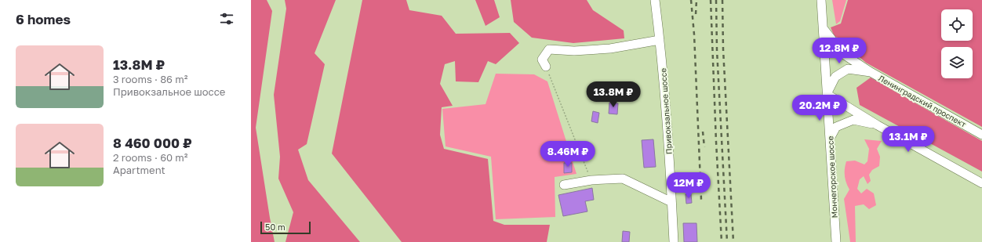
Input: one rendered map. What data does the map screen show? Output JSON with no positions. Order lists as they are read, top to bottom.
{
  "streets": {
    "street": ["Ленинградский проспект", "Привокзальное шоссе", "Мончегорское шоссе"]
  },
  "crossings": [
    ["Ленинградский проспект", "Мончегорское шоссе"]
  ],
  "scale_bar": "50 m",
  "page": {
    "heading": "6 homes",
    "list": [
      {
        "name": "13.8M ₽",
        "note": "3 rooms · 86 m² · Привокзальное шоссе"
      },
      {
        "name": "8 460 000 ₽",
        "note": "2 rooms · 60 m² · Apartment"
      }
    ],
    "price": [
      "12.8M ₽",
      "13.8M ₽",
      "20.2M ₽",
      "13.1M ₽",
      "8.46M ₽",
      "12M ₽"
    ],
    "scale": "50 m"
  }
}
